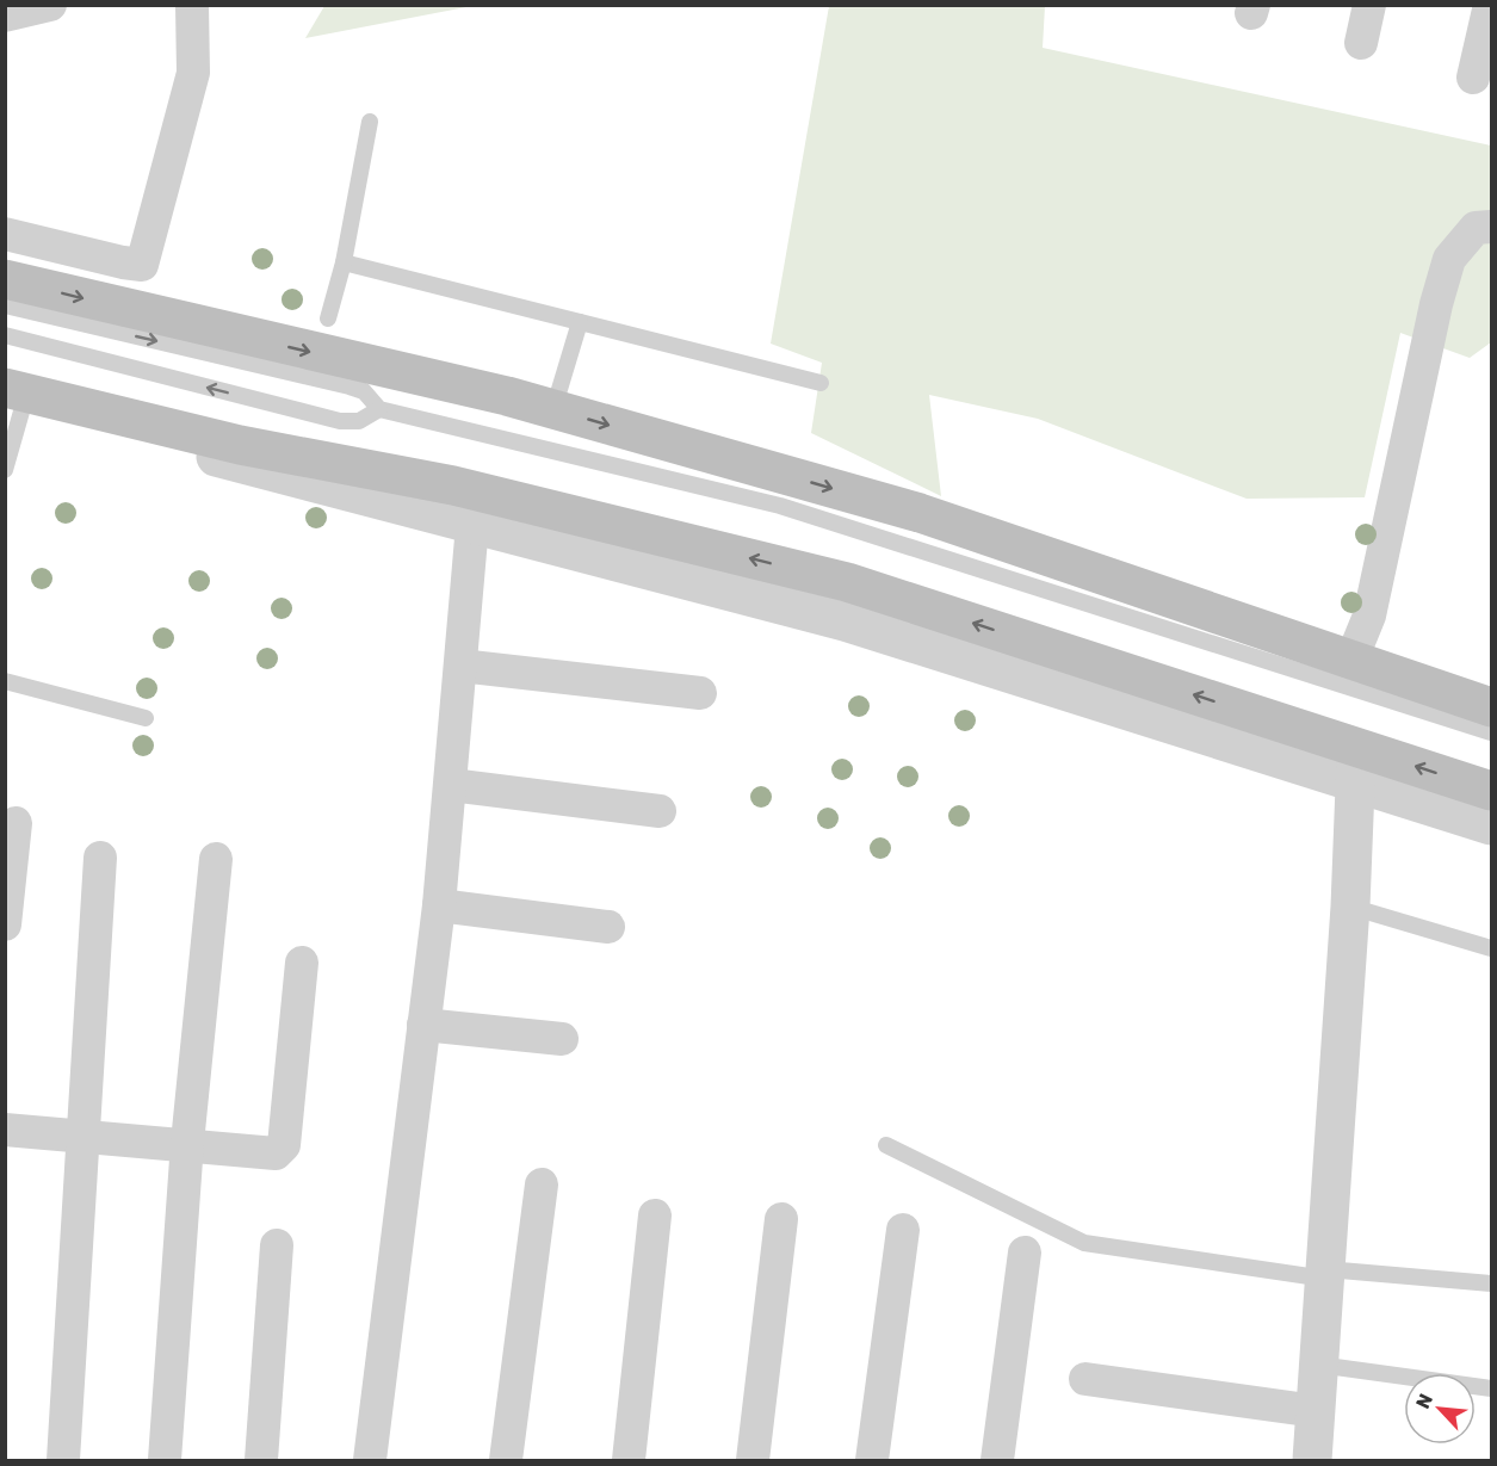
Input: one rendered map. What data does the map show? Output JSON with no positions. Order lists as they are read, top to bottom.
{
  "north": "top left"
}
